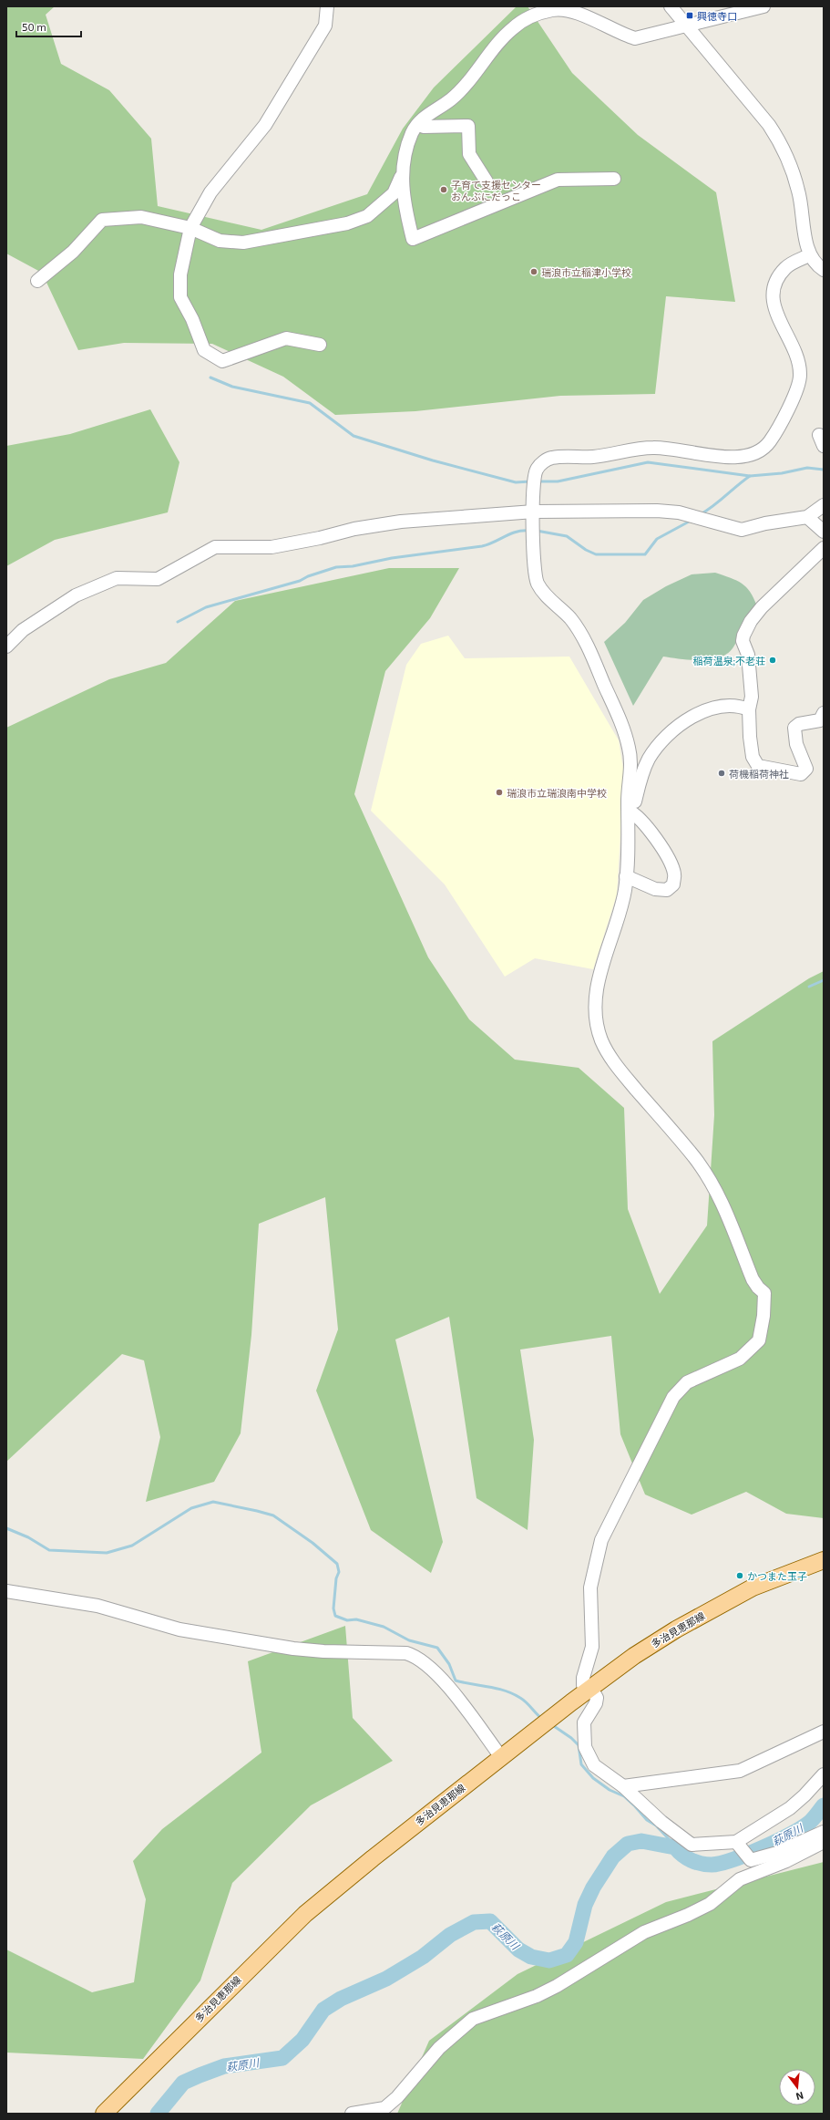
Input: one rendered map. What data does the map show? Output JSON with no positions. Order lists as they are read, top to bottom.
{
  "streets": {
    "main road": ["多治見恵那線"]
  },
  "water": ["萩原川"],
  "places": {
    "transit": ["興徳寺口"],
    "other": [
      "子育て支援センター おんぶにだっこ",
      "瑞浪市立稲津小学校",
      "稲荷温泉;不老荘",
      "荷機稲荷神社",
      "瑞浪市立瑞浪南中学校",
      "かつまた玉子"
    ]
  },
  "scale_bar": "50 m",
  "north": "bottom"
}
